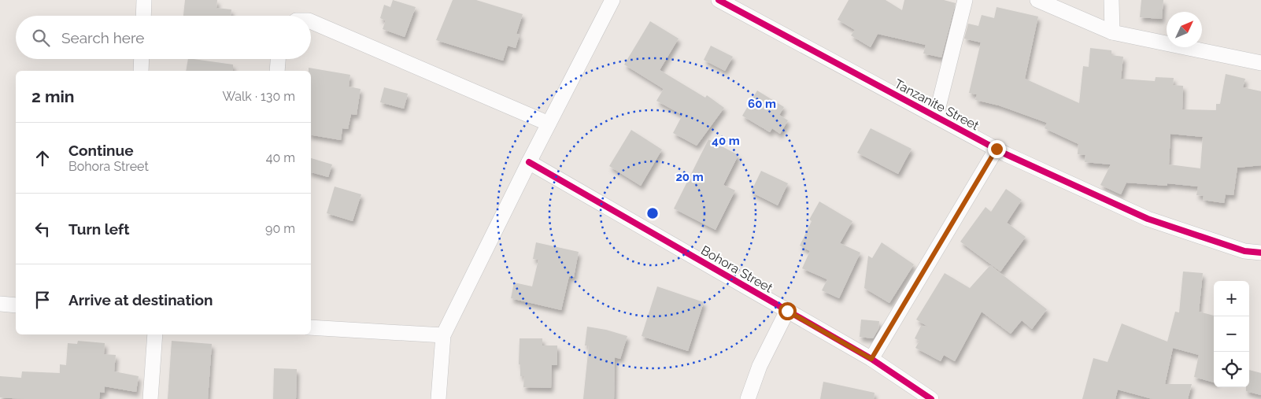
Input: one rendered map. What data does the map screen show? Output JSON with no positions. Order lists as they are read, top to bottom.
{
  "streets": {
    "street": ["Tanzanite Street", "Bohora Street"]
  },
  "north": "top right",
  "page": {
    "search": "Search here",
    "heading": ["2 min", "Walk · 130 m"],
    "list": [
      ["Continue", "Bohora Street", "40 m"],
      ["Turn left", "90 m"],
      "Arrive at destination"
    ],
    "map_buttons": ["+", "−"]
  },
  "rings": ["60 m", "40 m", "20 m"]
}
